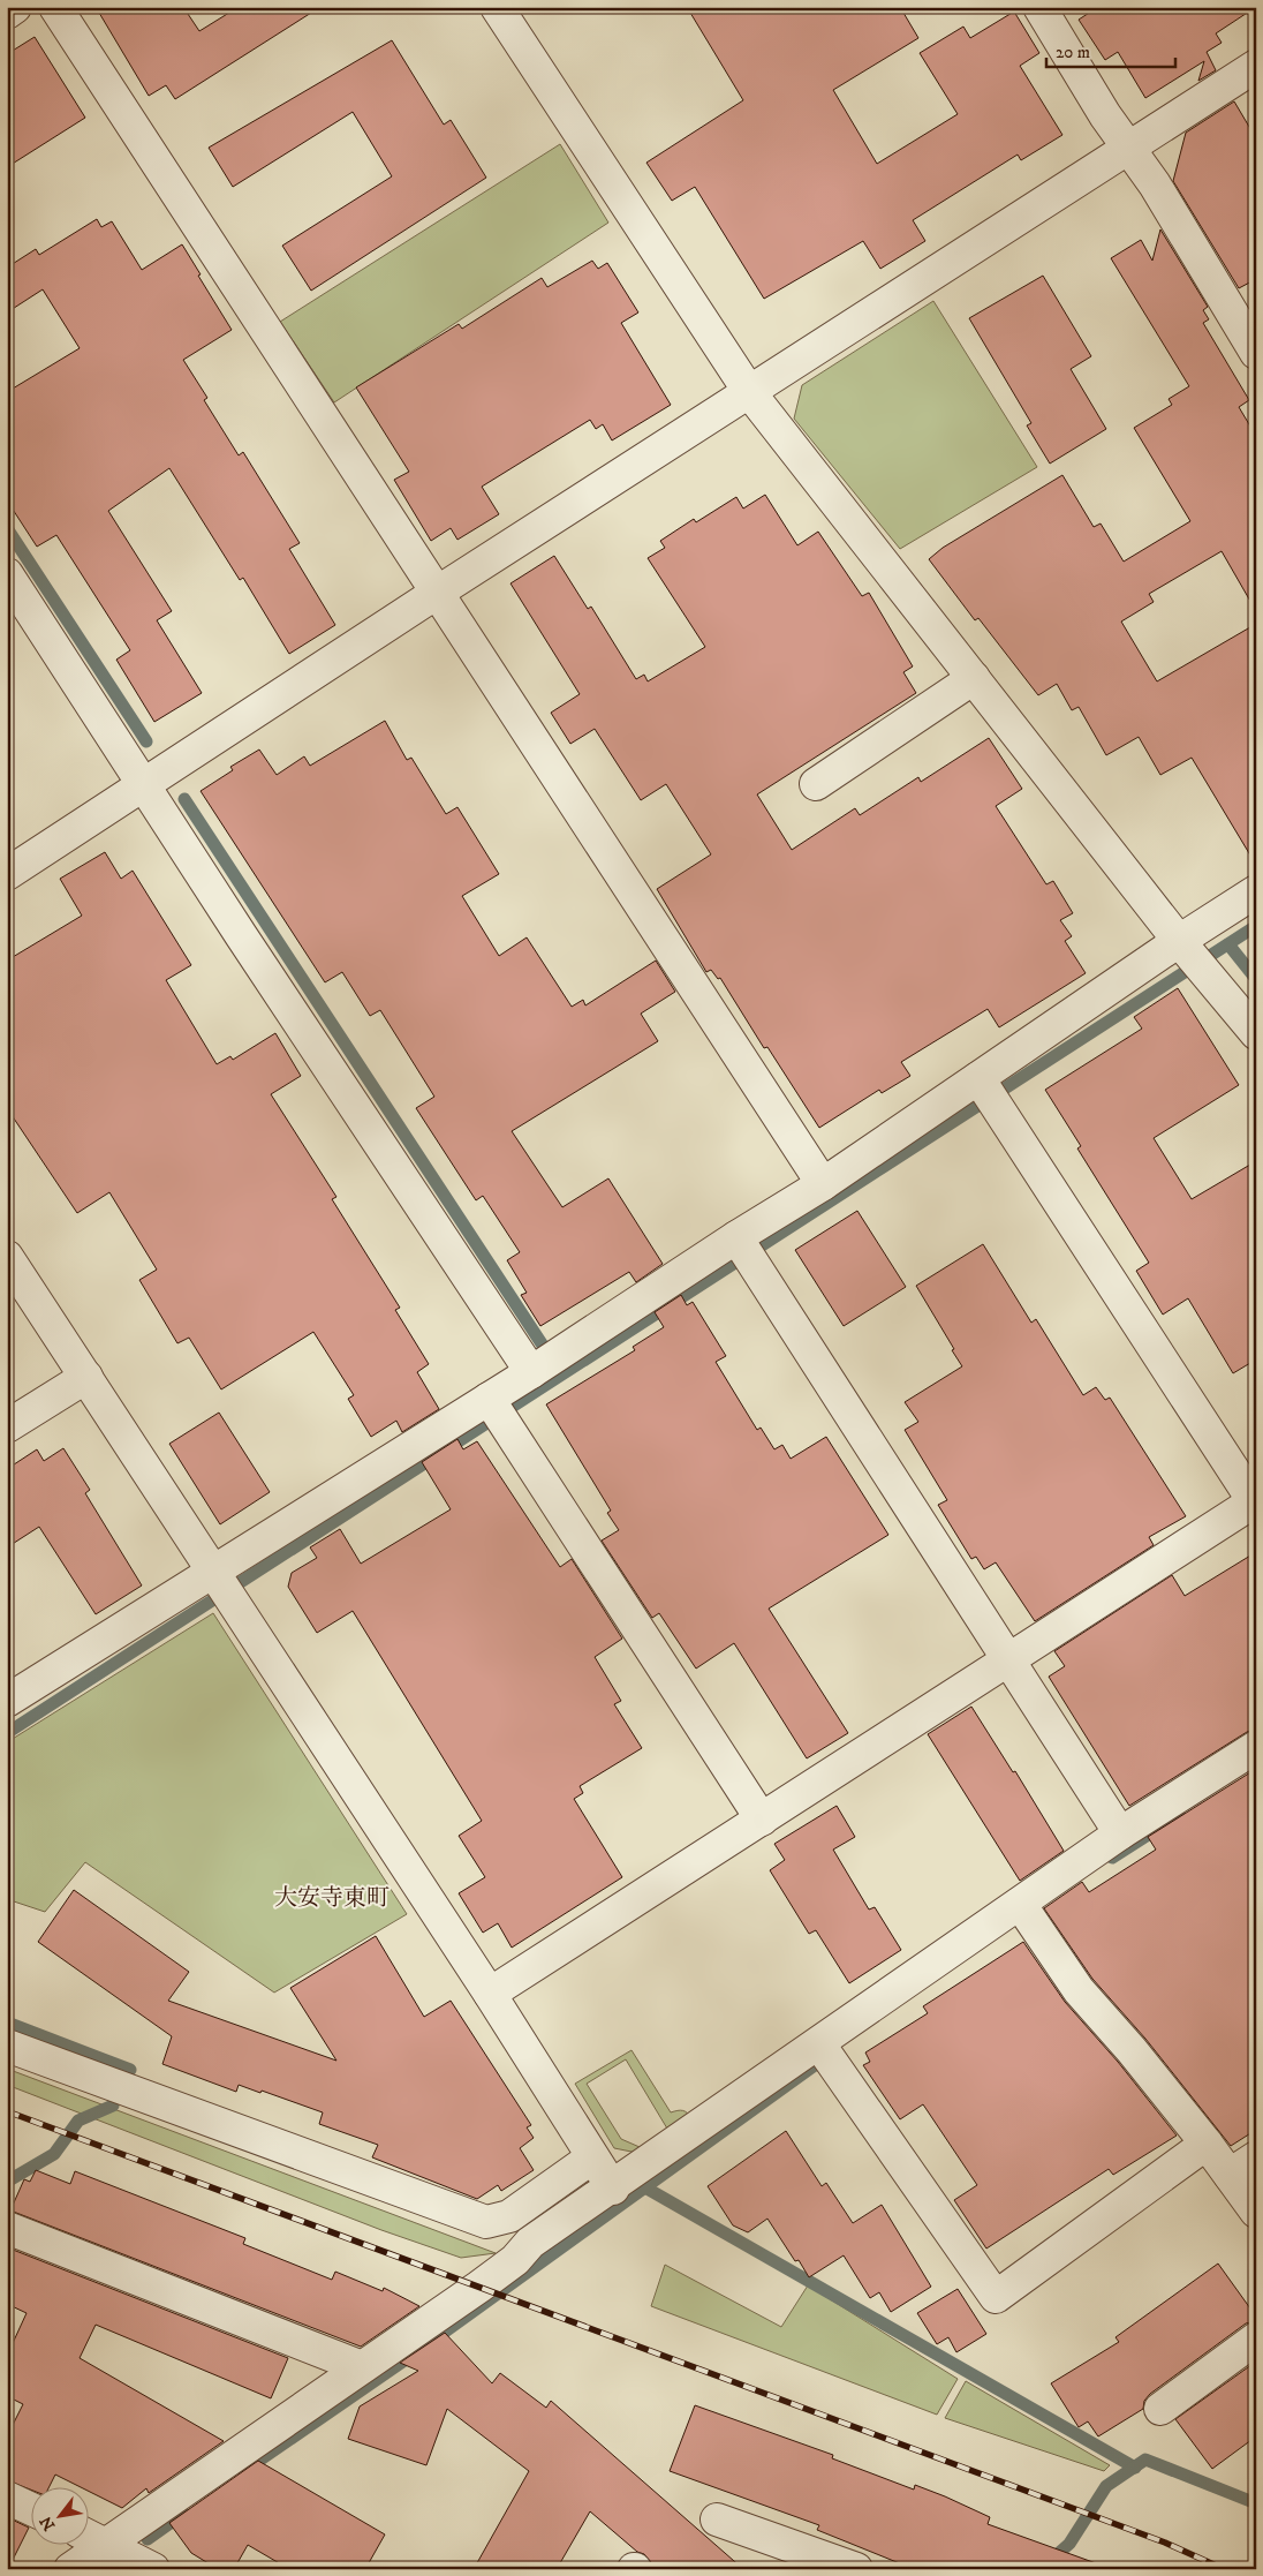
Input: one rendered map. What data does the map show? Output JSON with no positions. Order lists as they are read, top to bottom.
{
  "districts": ["大安寺東町"],
  "scale_bar": "20 m",
  "north": "bottom left"
}
